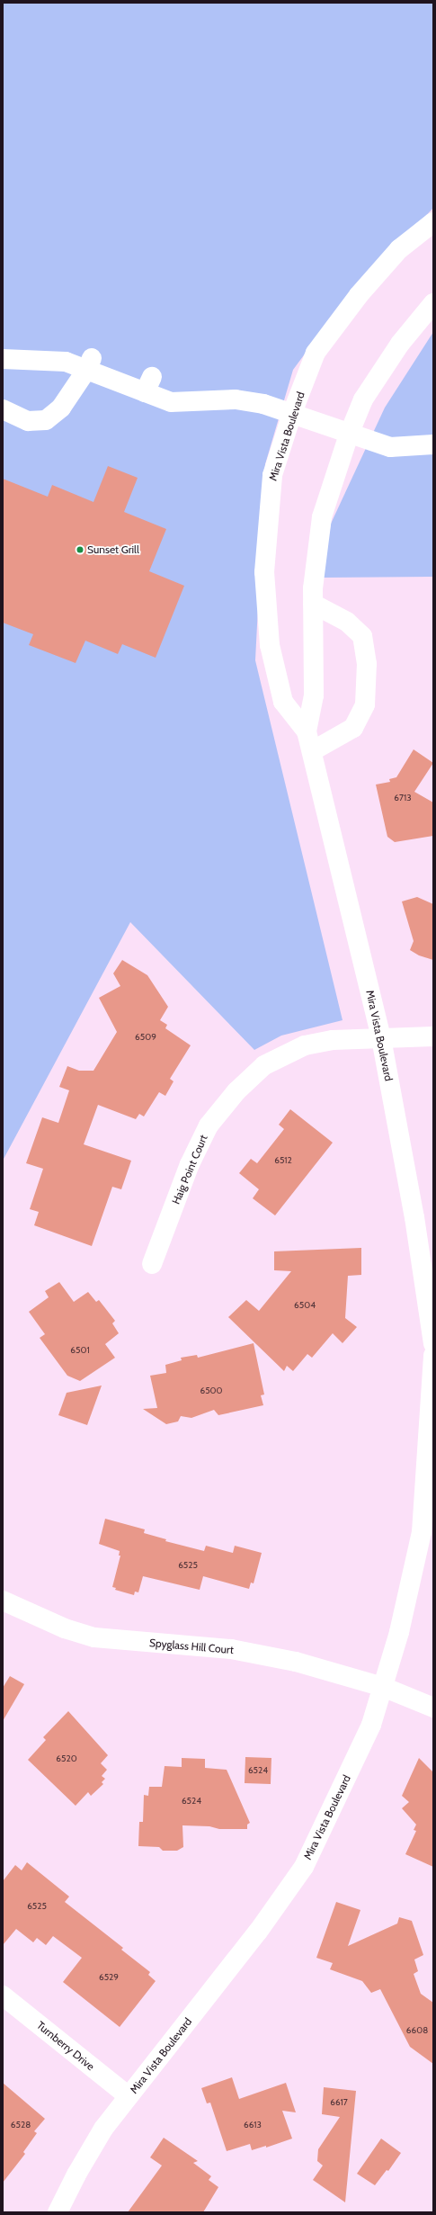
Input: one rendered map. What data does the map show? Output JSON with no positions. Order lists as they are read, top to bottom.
{
  "streets": {
    "street": [
      "Mira Vista Boulevard",
      "Haig Point Court",
      "Spyglass Hill Court",
      "Turnberry Drive"
    ]
  },
  "crossings": [
    ["Mira Vista Boulevard", "Haig Point Court"],
    ["Mira Vista Boulevard", "Spyglass Hill Court"],
    ["Mira Vista Boulevard", "Turnberry Drive"]
  ],
  "places": ["Sunset Grill"],
  "house_numbers": [
    "6713",
    "6509",
    "6512",
    "6504",
    "6501",
    "6500",
    "6525",
    "6520",
    "6524",
    "6524",
    "6525",
    "6529",
    "6608",
    "6617",
    "6528",
    "6613"
  ]
}
